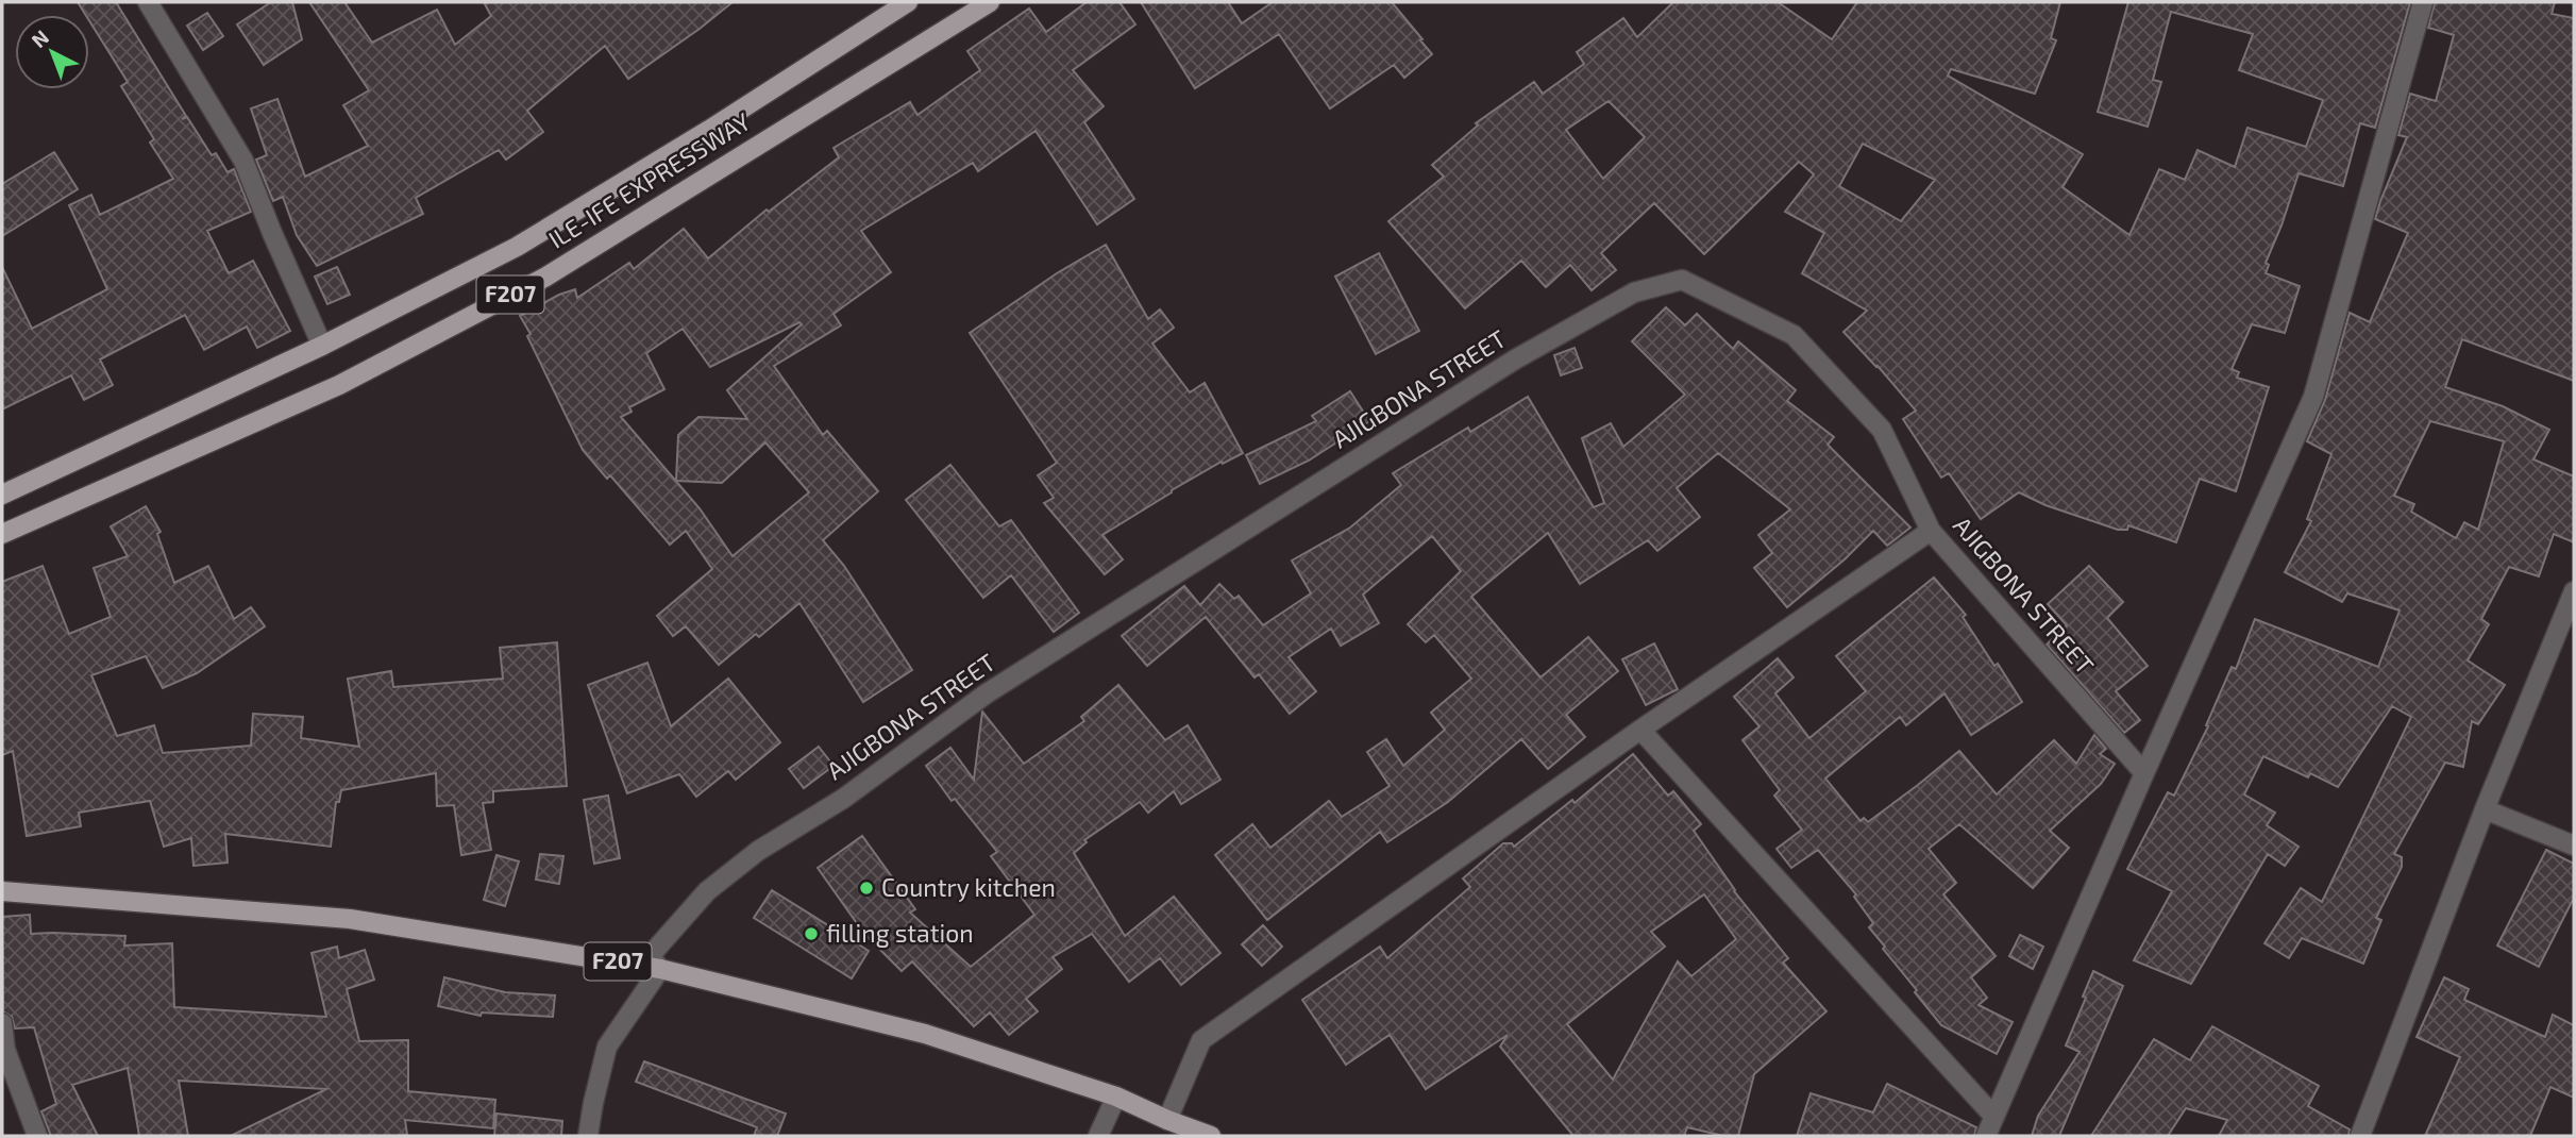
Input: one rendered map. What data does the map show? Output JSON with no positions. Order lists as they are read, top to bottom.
{
  "streets": {
    "main road": ["ILE-IFE EXPRESSWAY", "F207"],
    "street": ["AJIGBONA STREET"]
  },
  "crossings": [
    ["F207", "AJIGBONA STREET"]
  ],
  "places": ["Country kitchen", "filling station"],
  "north": "top left"
}
